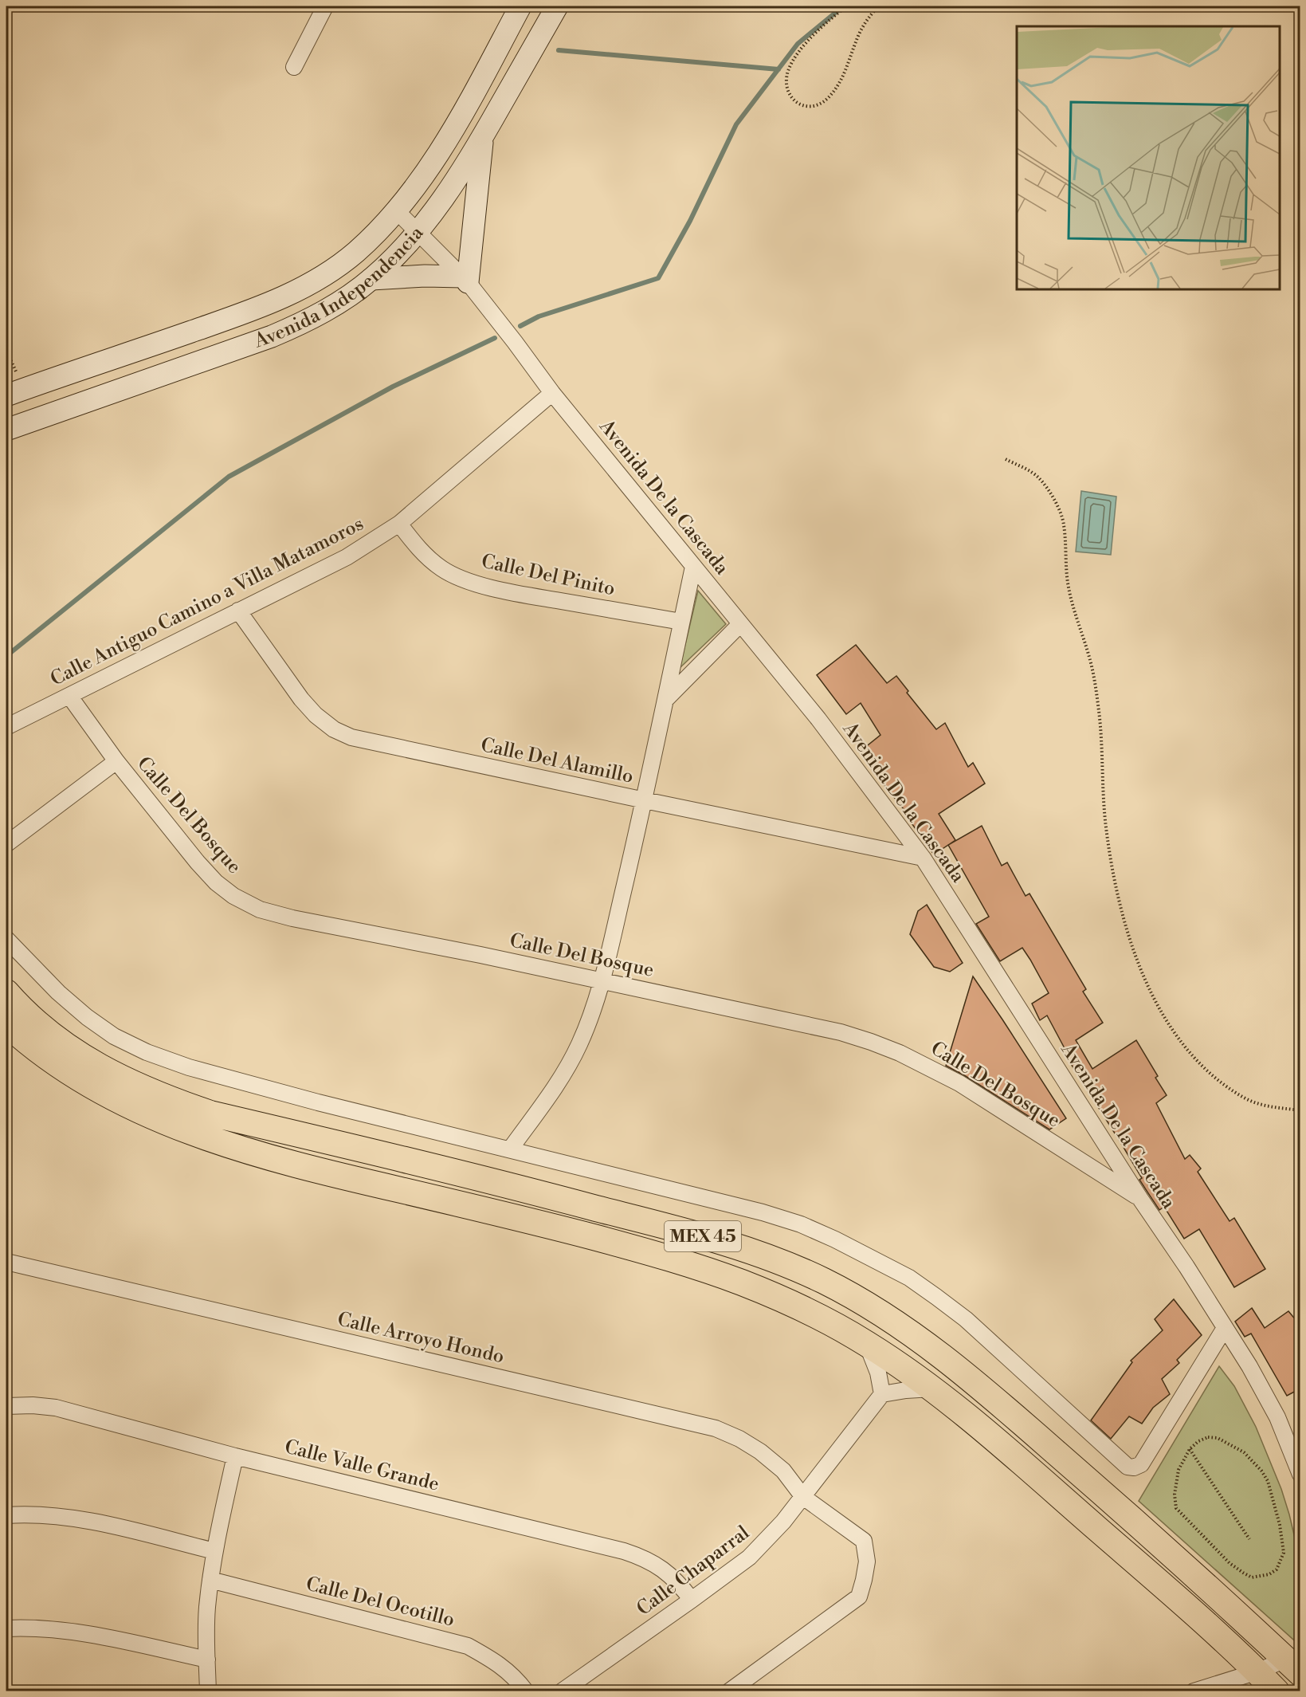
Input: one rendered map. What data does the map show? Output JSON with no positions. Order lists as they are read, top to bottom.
{
  "streets": {
    "main road": ["Avenida Independencia", "MEX 45"],
    "street": [
      "Avenida De la Cascada",
      "Calle Del Pinito",
      "Calle Antiguo Camino a Villa Matamoros",
      "Calle Del Alamillo",
      "Calle Del Bosque",
      "Calle Arroyo Hondo",
      "Calle Valle Grande",
      "Calle Chaparral",
      "Calle Del Ocotillo"
    ]
  },
  "crossings": [
    ["Avenida Independencia", "Avenida De la Cascada"],
    ["Avenida De la Cascada", "Calle Antiguo Camino a Villa Matamoros"],
    ["Avenida De la Cascada", "Calle Del Alamillo"],
    ["Avenida De la Cascada", "Calle Del Bosque"],
    ["Calle Del Pinito", "Calle Antiguo Camino a Villa Matamoros"],
    ["Calle Antiguo Camino a Villa Matamoros", "Calle Del Alamillo"],
    ["Calle Antiguo Camino a Villa Matamoros", "Calle Del Bosque"],
    ["Calle Arroyo Hondo", "Calle Chaparral"],
    ["Calle Valle Grande", "Calle Chaparral"]
  ]
}
